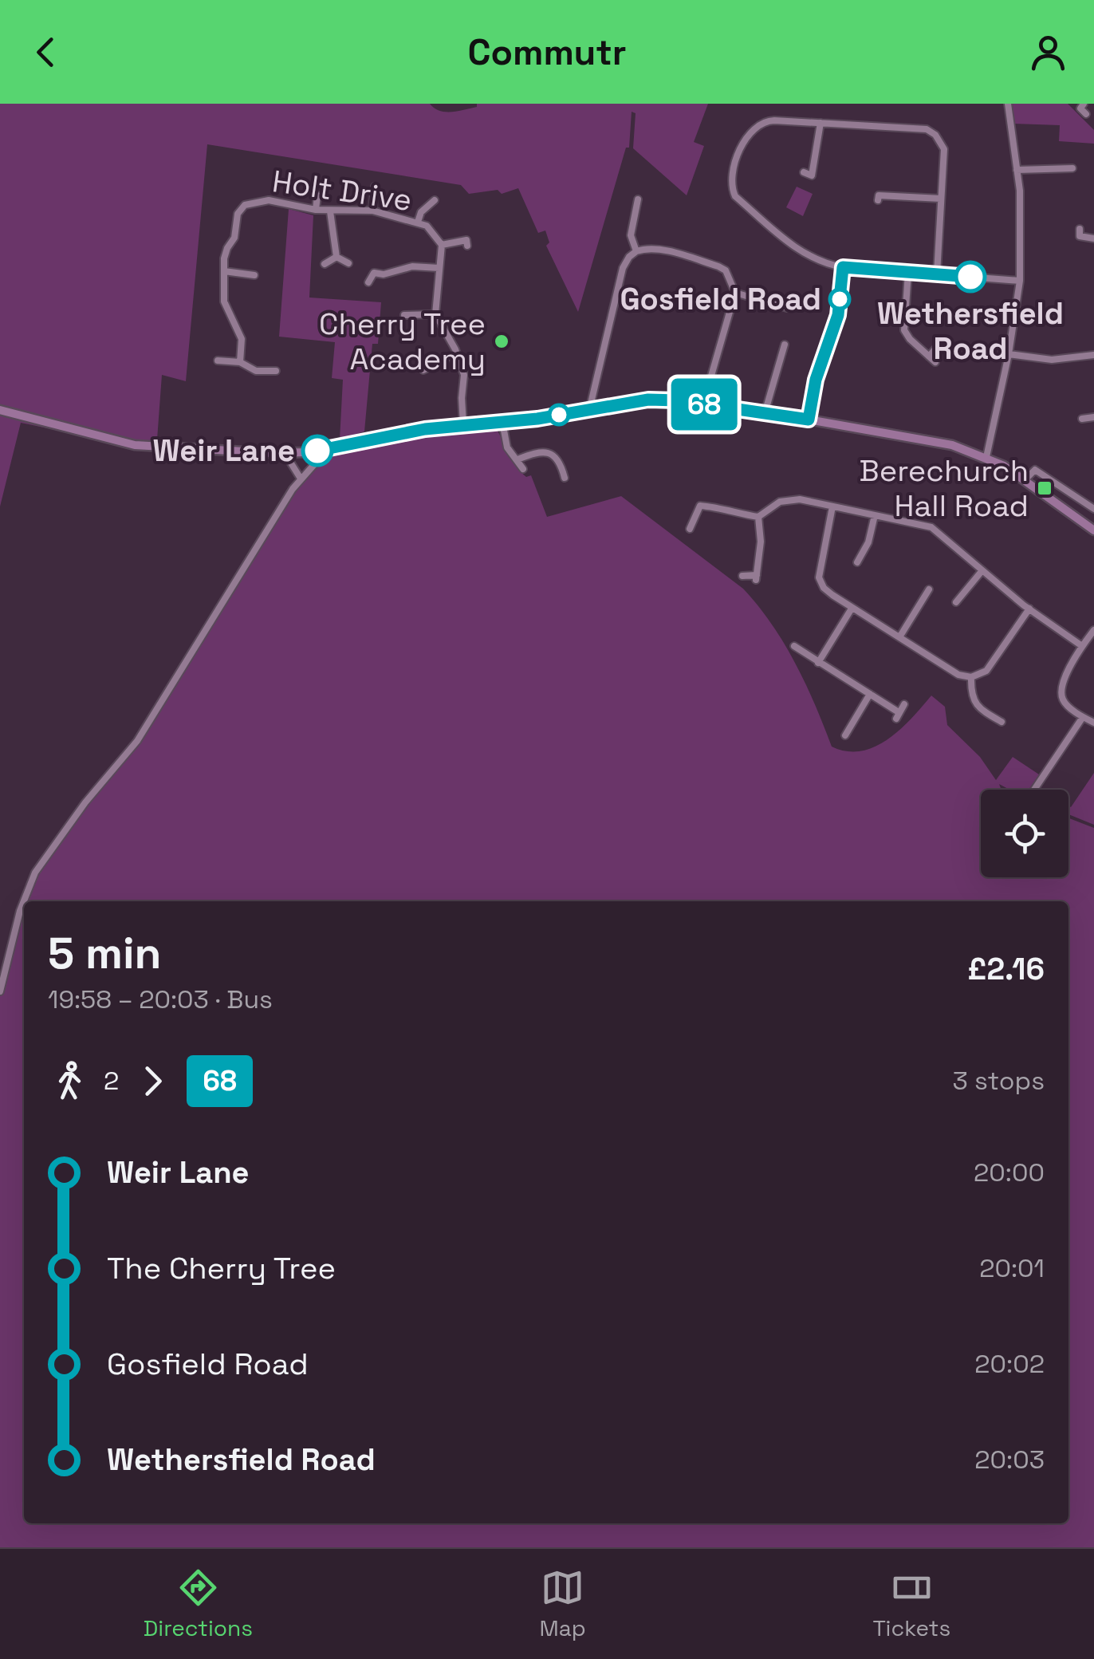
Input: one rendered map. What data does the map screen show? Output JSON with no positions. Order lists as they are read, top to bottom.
{
  "streets": {
    "street": ["Holt Drive"]
  },
  "places": {
    "other": [
      "Wethersfield Road",
      "Gosfield Road",
      "Cherry Tree Academy",
      "Weir Lane"
    ],
    "transit": ["Berechurch Hall Road"]
  },
  "lines": ["bus line 68"],
  "page": {
    "header": "Commutr",
    "on_map": "68",
    "heading": ["5 min", "19:58 – 20:03 · Bus", "£2.16"],
    "legs": ["2", "68", "3 stops"],
    "list": [
      {
        "name": "Weir Lane",
        "value": "20:00"
      },
      {
        "name": "The Cherry Tree",
        "value": "20:01"
      },
      {
        "name": "Gosfield Road",
        "value": "20:02"
      },
      {
        "name": "Wethersfield Road",
        "value": "20:03"
      }
    ],
    "tabs": ["Directions", "Map", "Tickets"]
  }
}
